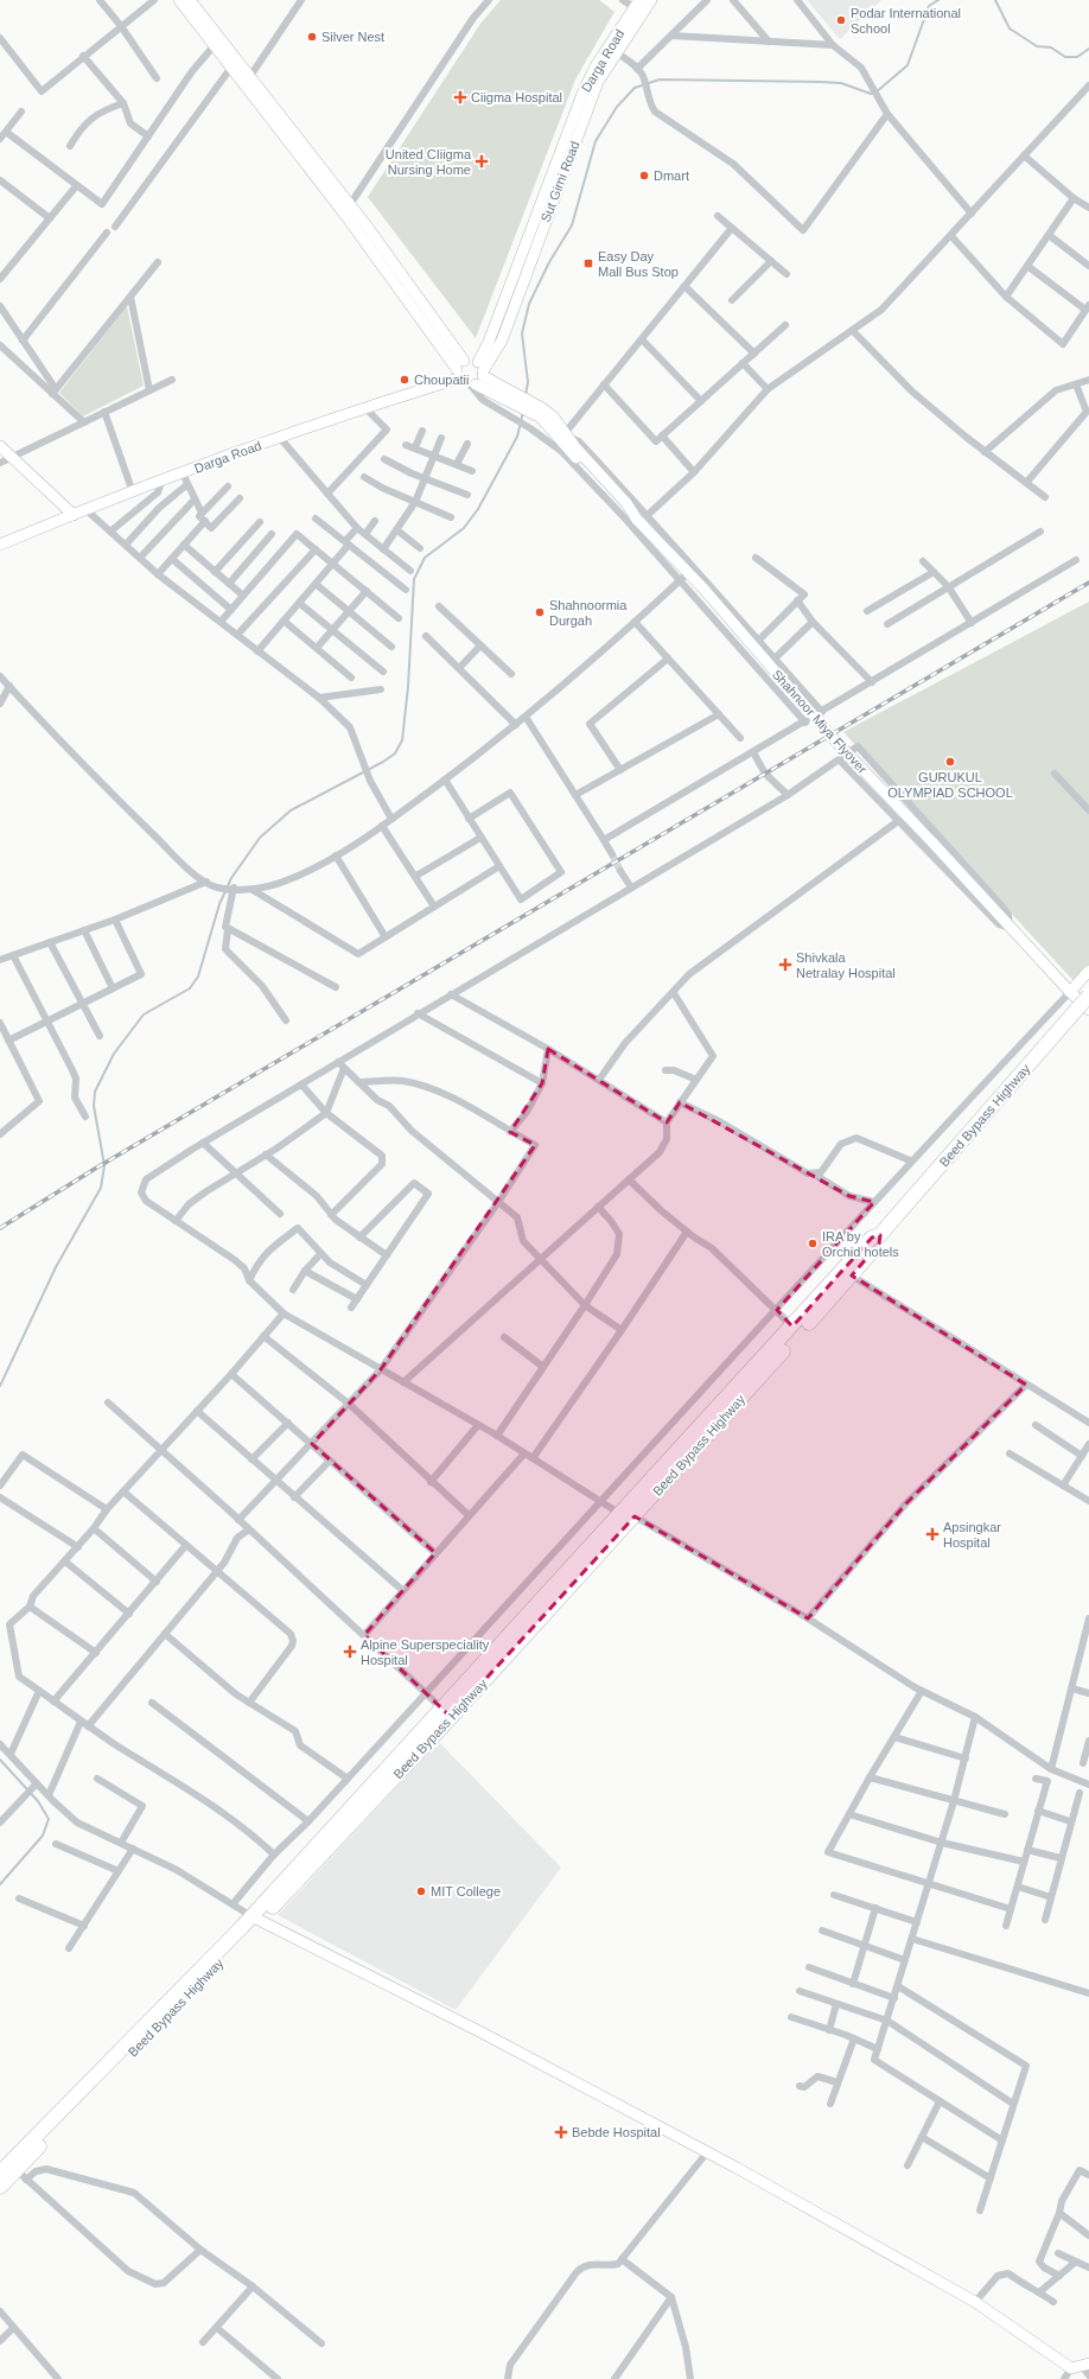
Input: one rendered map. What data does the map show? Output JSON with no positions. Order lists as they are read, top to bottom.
{
  "streets": {
    "highway": ["Beed Bypass Highway"],
    "main road": ["Darga Road", "Shahnoor Miya Flyover"]
  },
  "crossings": [
    ["Darga Road", "Shahnoor Miya Flyover"]
  ],
  "places": {
    "other": [
      "Podar International School",
      "Silver Nest",
      "Dmart",
      "Choupatii",
      "Shahnoormia Durgah",
      "GURUKUL OLYMPIAD SCHOOL",
      "IRA by Orchid hotels",
      "MIT College"
    ],
    "health": [
      "Ciigma Hospital",
      "United CIiigma Nursing Home",
      "Shivkala Netralay Hospital",
      "Apsingkar Hospital",
      "Alpine Superspeciality Hospital",
      "Bebde Hospital"
    ],
    "transit": ["Easy Day Mall Bus Stop"]
  }
}
